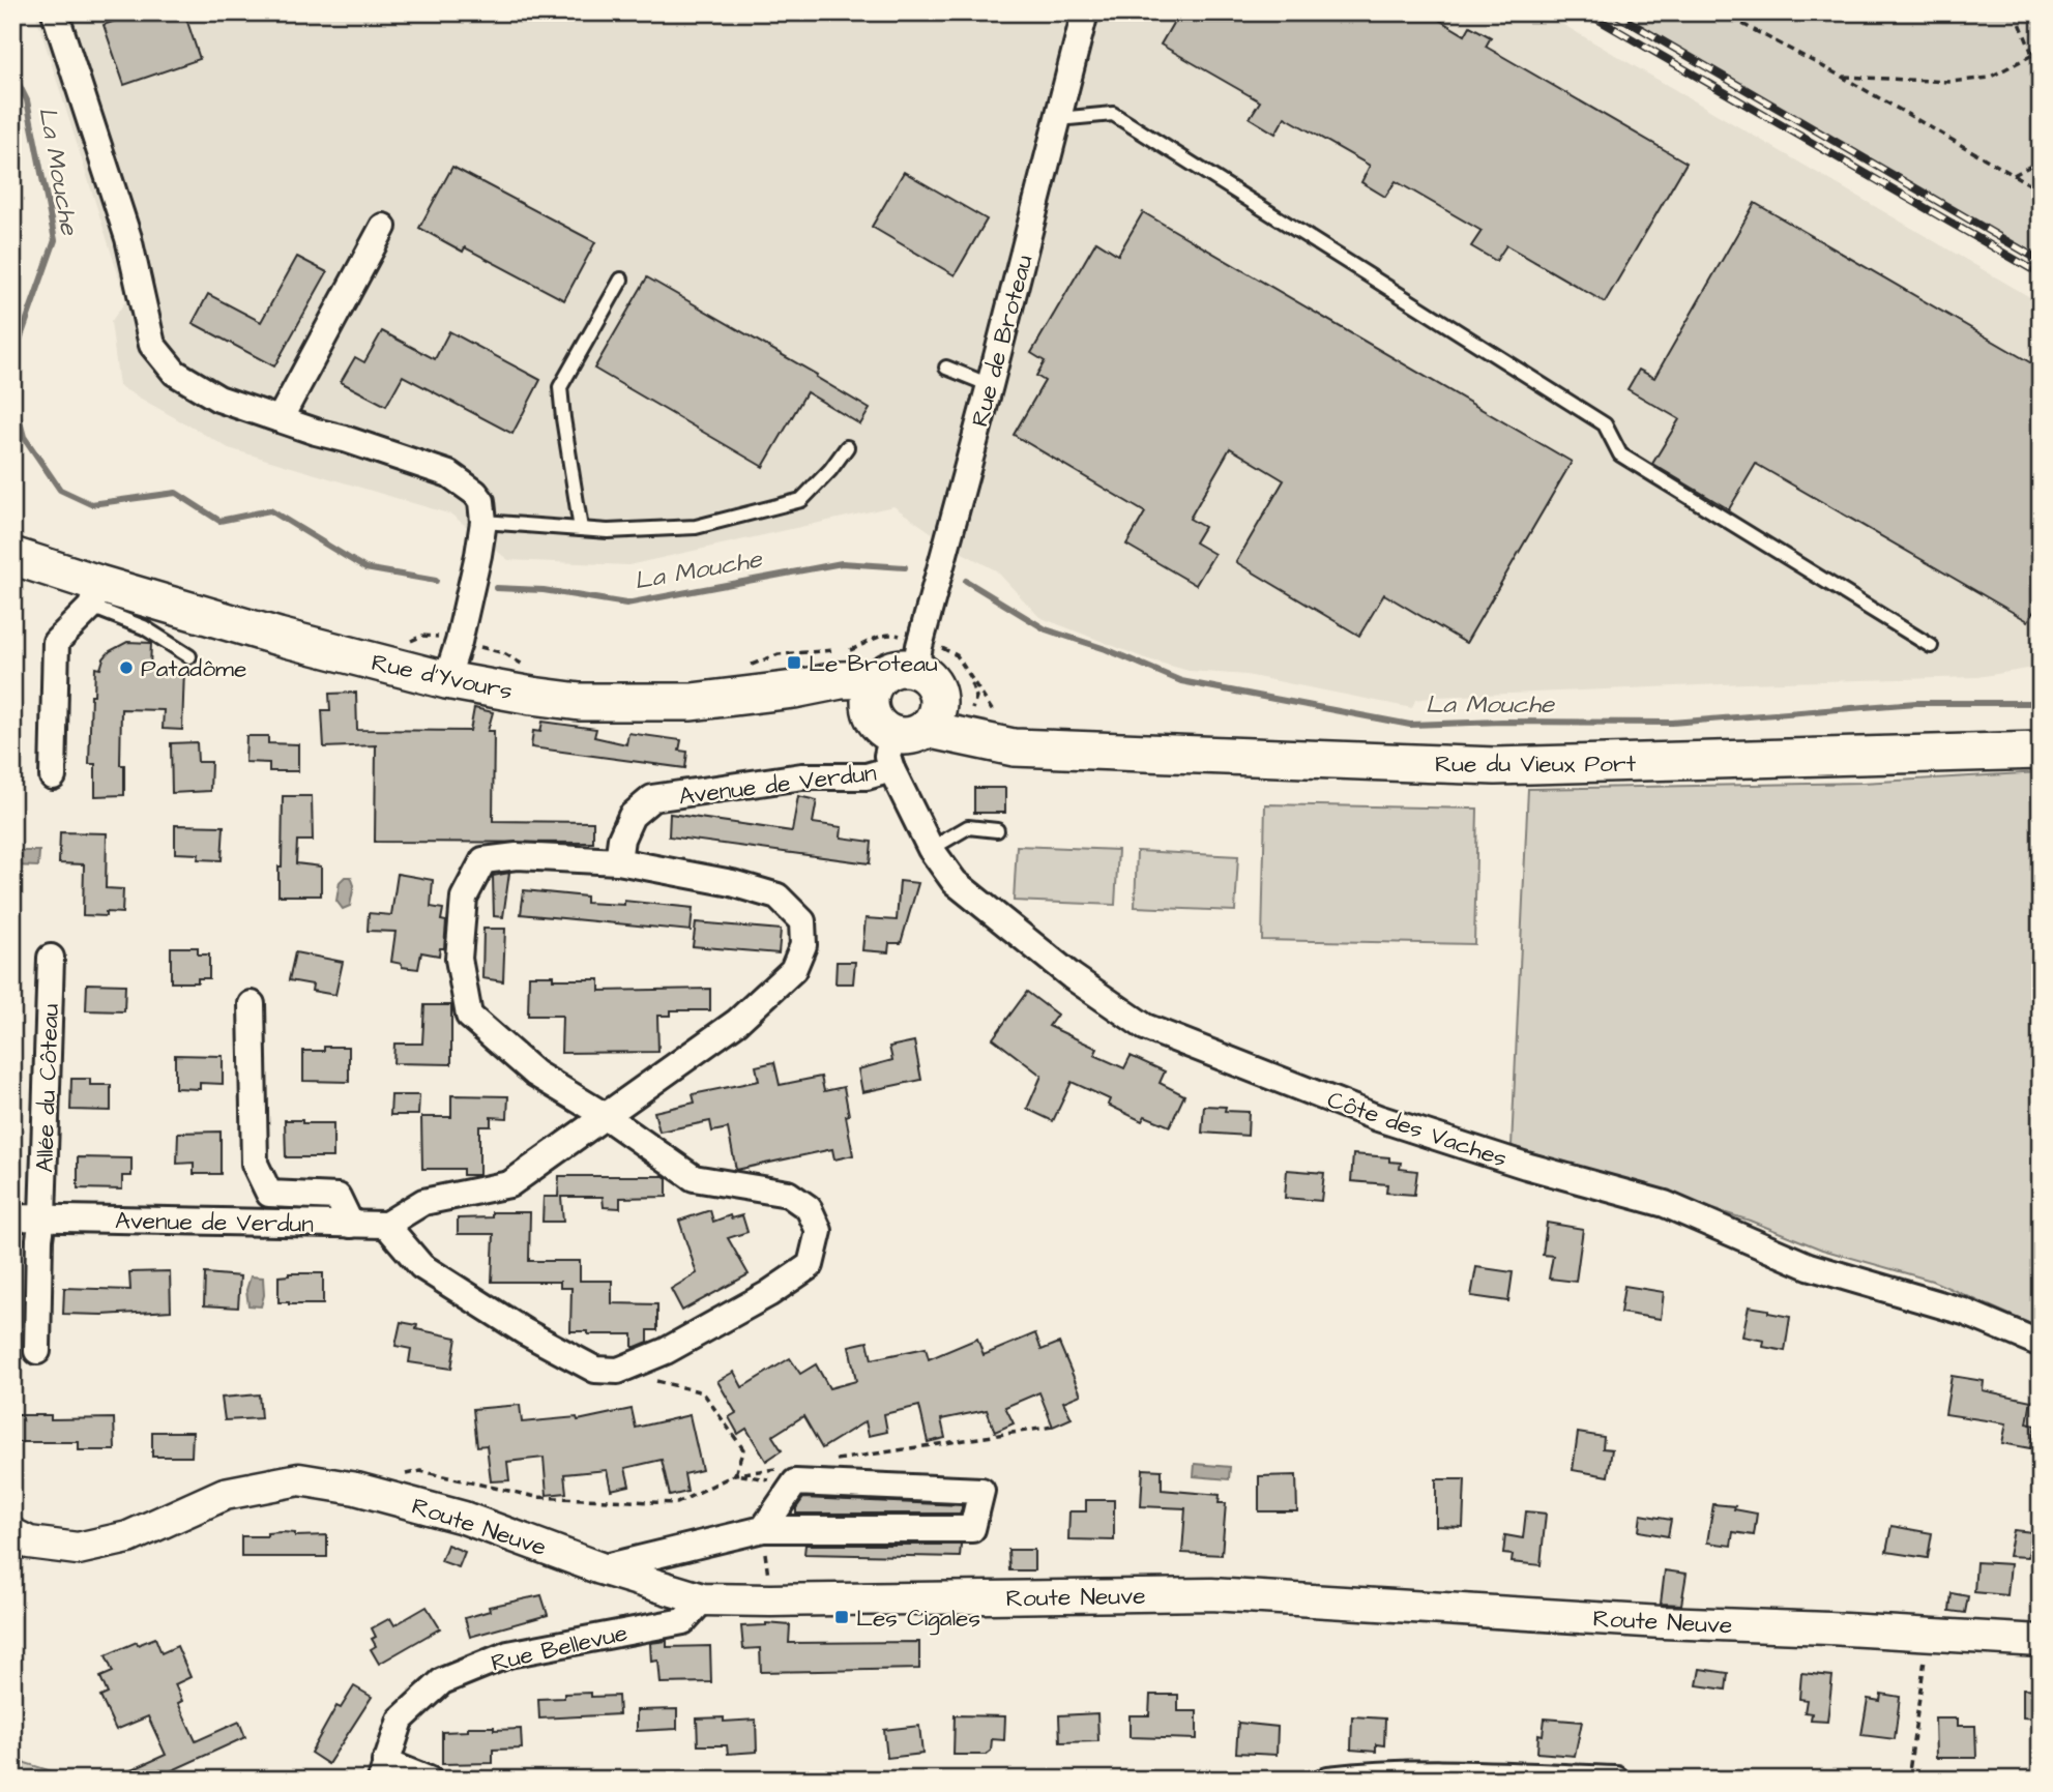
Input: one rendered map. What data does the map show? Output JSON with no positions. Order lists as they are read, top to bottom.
{
  "streets": {
    "main road": ["Rue d'Yvours", "Rue du Vieux Port"],
    "street": [
      "Rue de Broteau",
      "Avenue de Verdun",
      "Allée du Côteau",
      "Côte des Vaches",
      "Route Neuve",
      "Rue Bellevue"
    ]
  },
  "crossings": [
    ["Rue d'Yvours", "Rue du Vieux Port"],
    ["Avenue de Verdun", "Allée du Côteau"],
    ["Avenue de Verdun", "Côte des Vaches"],
    ["Route Neuve", "Rue Bellevue"]
  ],
  "water": ["La Mouche"],
  "places": {
    "transit": ["Le Broteau", "Les Cigales"],
    "other": ["Patadôme"]
  }
}
